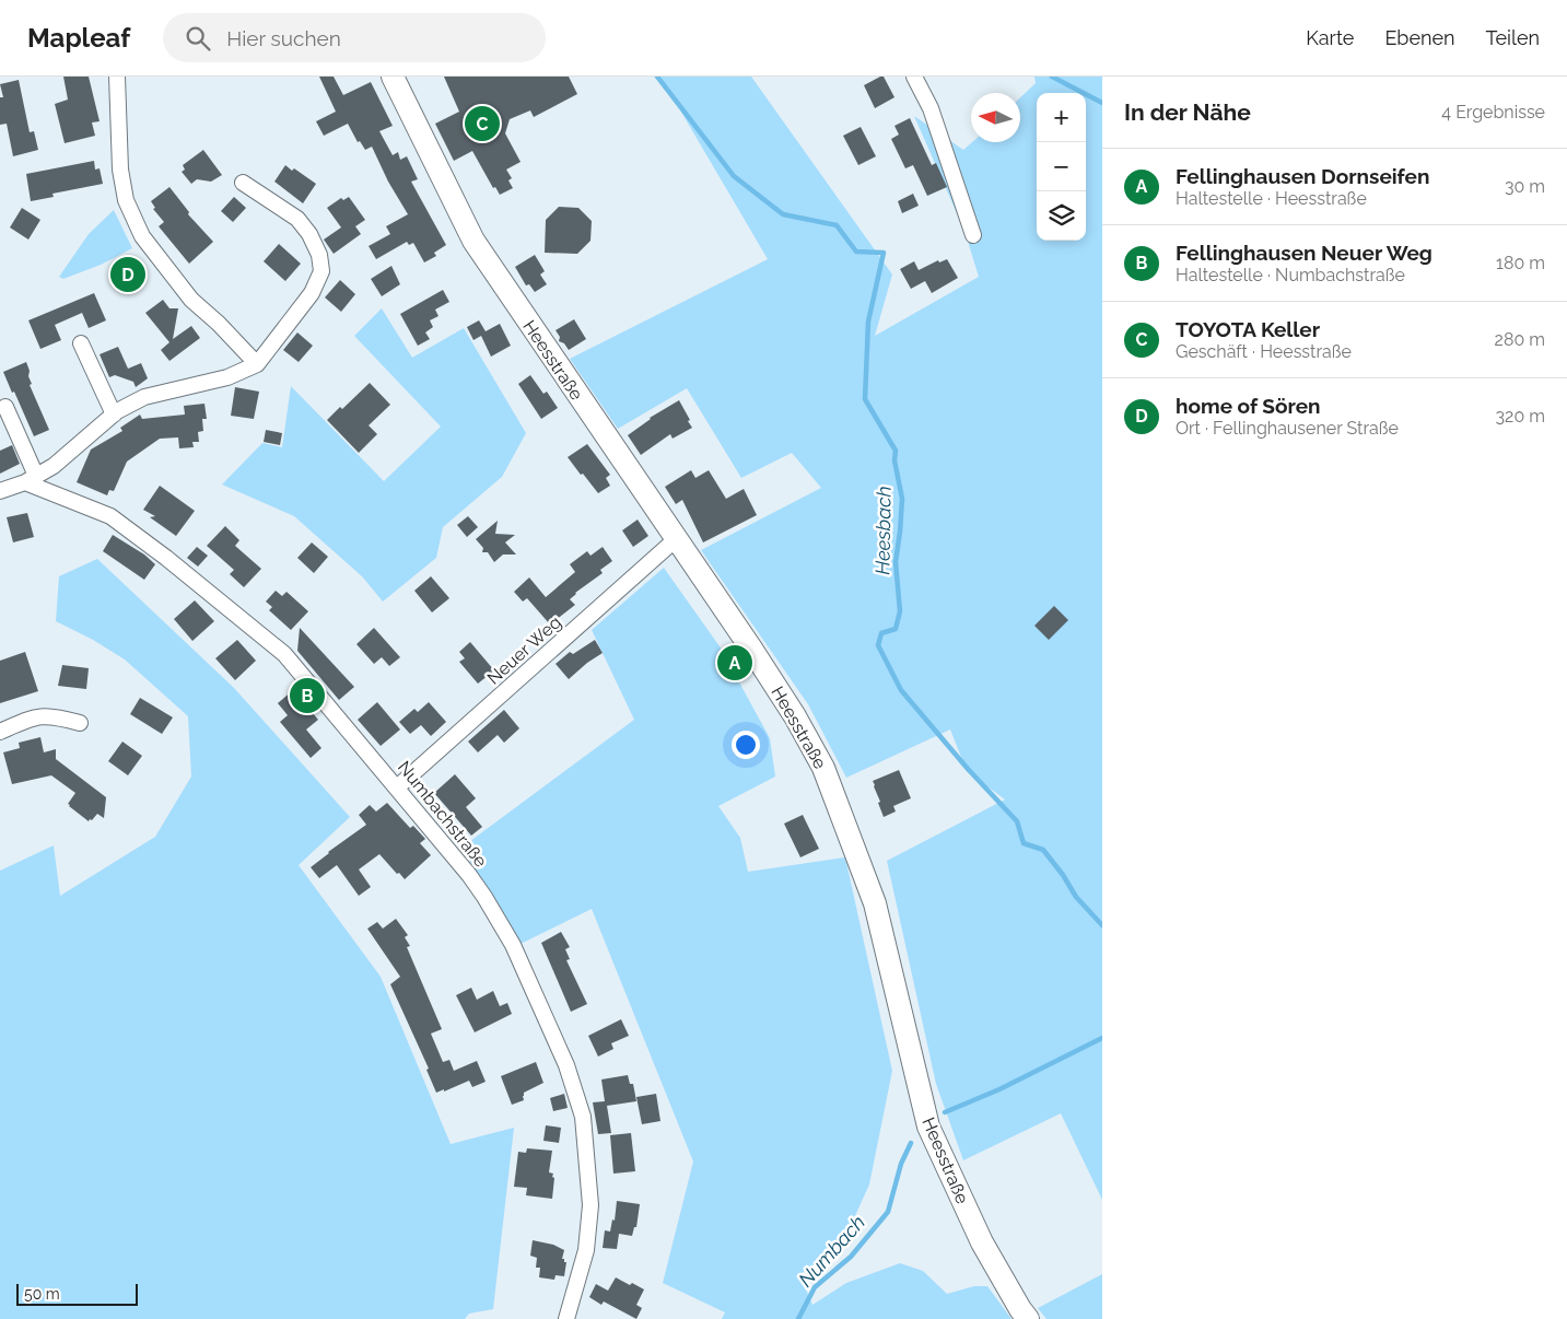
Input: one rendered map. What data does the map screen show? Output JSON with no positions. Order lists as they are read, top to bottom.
{
  "streets": {
    "main road": ["Heesstraße"],
    "street": ["Neuer Weg", "Numbachstraße"]
  },
  "crossings": [
    ["Heesstraße", "Neuer Weg"],
    ["Neuer Weg", "Numbachstraße"]
  ],
  "water": ["Heesbach", "Numbach"],
  "scale_bar": "50 m",
  "north": "left",
  "page": {
    "header": "Mapleaf",
    "search": "Hier suchen",
    "nav": ["Karte", "Ebenen", "Teilen"],
    "heading": ["In der Nähe", "4 Ergebnisse"],
    "map_buttons": ["+", "−"],
    "pins": [
      "C",
      "D",
      "A",
      "B"
    ],
    "list": [
      {
        "mark": "A",
        "name": "Fellinghausen Dornseifen",
        "note": "Haltestelle · Heesstraße",
        "value": "30 m"
      },
      {
        "mark": "B",
        "name": "Fellinghausen Neuer Weg",
        "note": "Haltestelle · Numbachstraße",
        "value": "180 m"
      },
      {
        "mark": "C",
        "name": "TOYOTA Keller",
        "note": "Geschäft · Heesstraße",
        "value": "280 m"
      },
      {
        "mark": "D",
        "name": "home of Sören",
        "note": "Ort · Fellinghausener Straße",
        "value": "320 m"
      }
    ],
    "scale": "50 m"
  }
}
